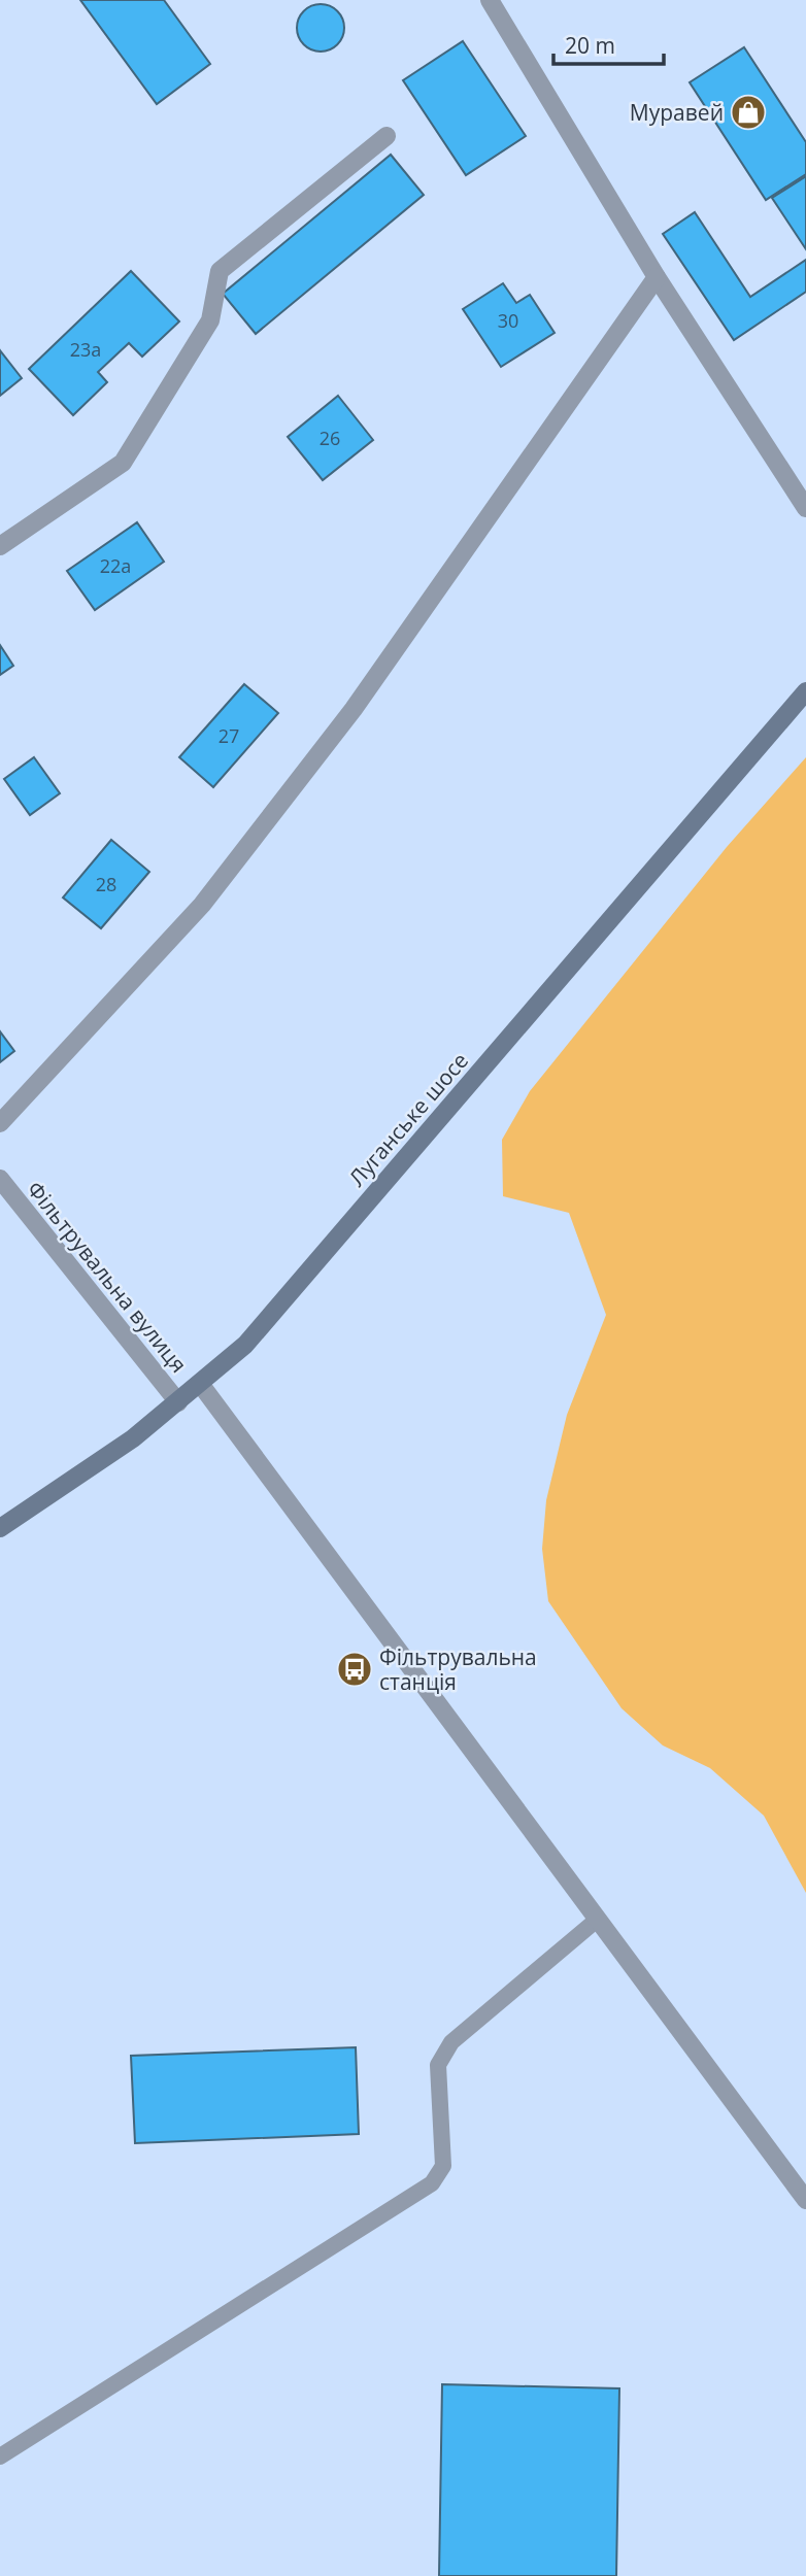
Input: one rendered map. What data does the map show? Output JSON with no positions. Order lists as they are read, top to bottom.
{
  "streets": {
    "main road": ["Луганське шосе"],
    "street": ["Фільтрувальна вулиця"]
  },
  "crossings": [
    ["Луганське шосе", "Фільтрувальна вулиця"]
  ],
  "places": {
    "shop": ["Муравей"],
    "bus stop": ["Фільтрувальна станція"]
  },
  "house_numbers": [
    "30",
    "23а",
    "26",
    "22а",
    "27",
    "28"
  ],
  "scale_bar": "20 m"
}
